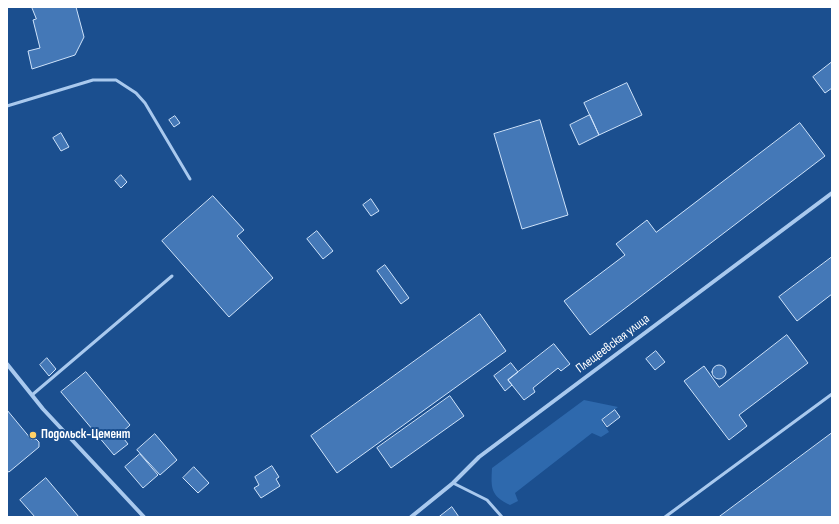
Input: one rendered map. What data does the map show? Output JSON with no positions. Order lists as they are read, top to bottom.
{
  "streets": {
    "street": ["Плещеевская улица"]
  },
  "places": ["Подольск-Цемент"]
}
